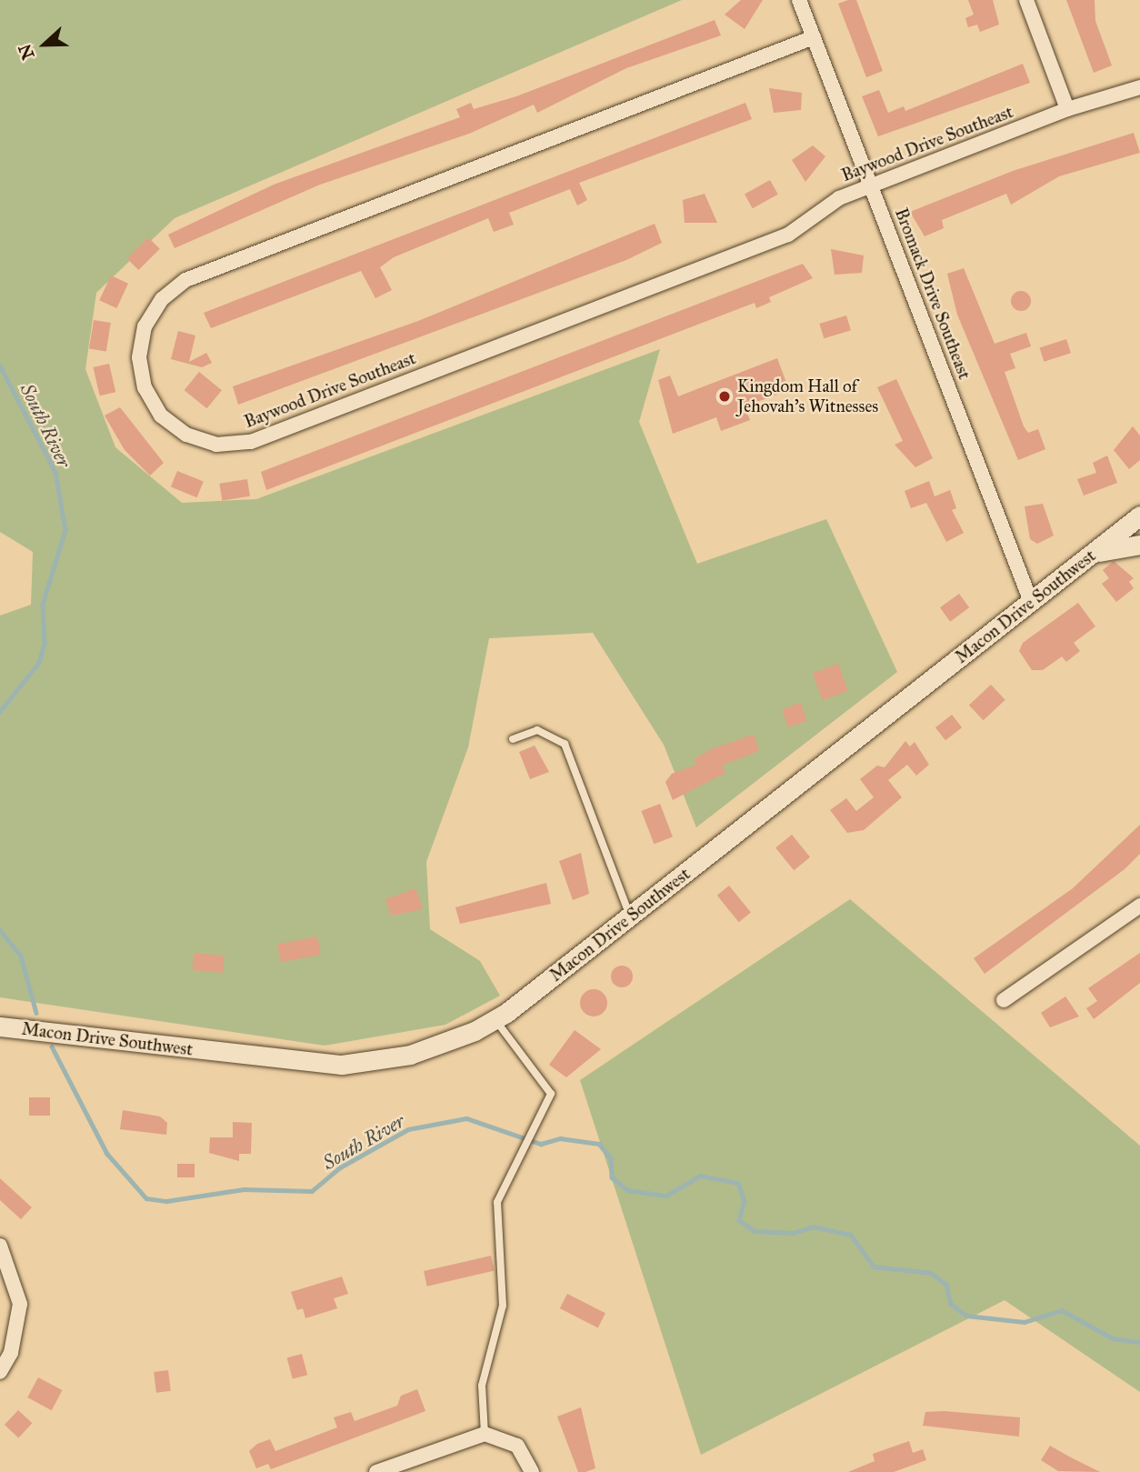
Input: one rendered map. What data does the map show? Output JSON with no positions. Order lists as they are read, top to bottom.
{
  "streets": {
    "street": ["Baywood Drive Southeast", "Bromack Drive Southeast", "Macon Drive Southwest"]
  },
  "crossings": [
    ["Baywood Drive Southeast", "Bromack Drive Southeast"],
    ["Bromack Drive Southeast", "Macon Drive Southwest"]
  ],
  "water": ["South River"],
  "places": ["Kingdom Hall of Jehovah’s Witnesses"],
  "north": "left"
}
